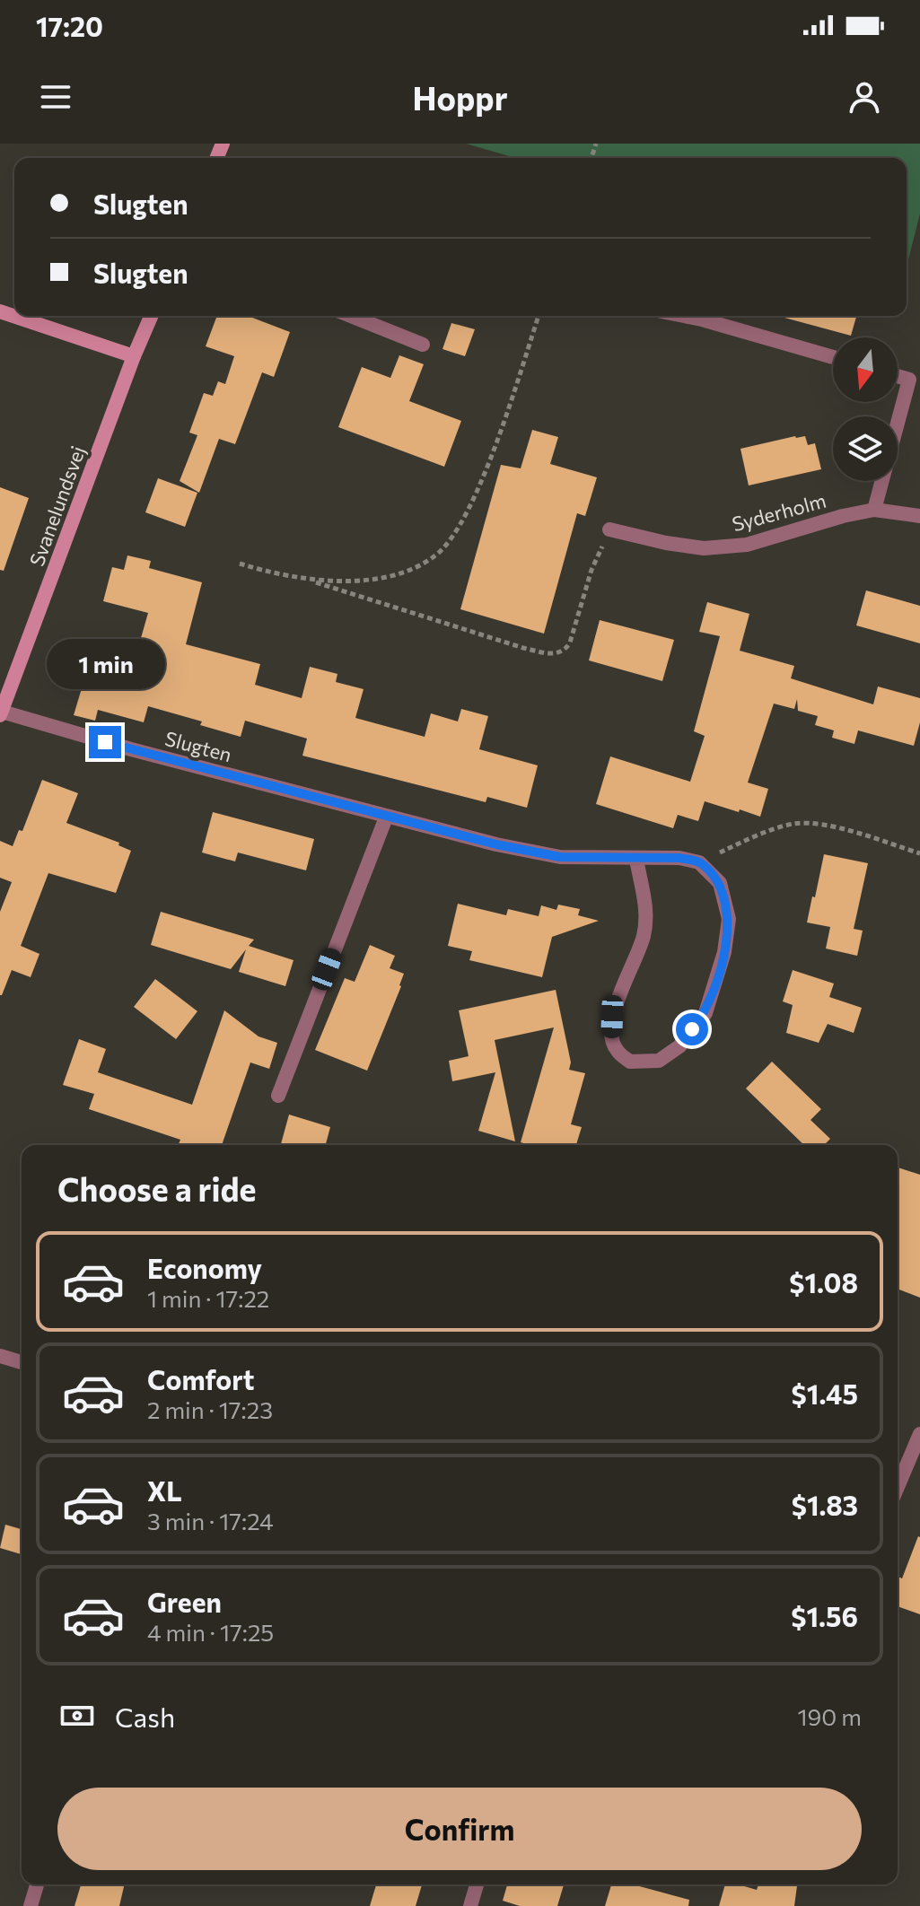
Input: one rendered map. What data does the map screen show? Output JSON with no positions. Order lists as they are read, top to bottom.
{
  "streets": {
    "street": ["Svanelundsvej", "Syderholm", "Slugten"]
  },
  "crossings": [
    ["Svanelundsvej", "Slugten"]
  ],
  "north": "bottom",
  "page": {
    "status": "17:20",
    "header": "Hoppr",
    "banner": ["Slugten", "Slugten"],
    "bubble": "1 min",
    "heading": "Choose a ride",
    "list": [
      {
        "name": "Economy",
        "note": "1 min · 17:22",
        "value": "$1.08"
      },
      {
        "name": "Comfort",
        "note": "2 min · 17:23",
        "value": "$1.45"
      },
      {
        "name": "XL",
        "note": "3 min · 17:24",
        "value": "$1.83"
      },
      {
        "name": "Green",
        "note": "4 min · 17:25",
        "value": "$1.56"
      }
    ],
    "pay": ["Cash", "190 m"],
    "buttons": "Confirm"
  }
}
